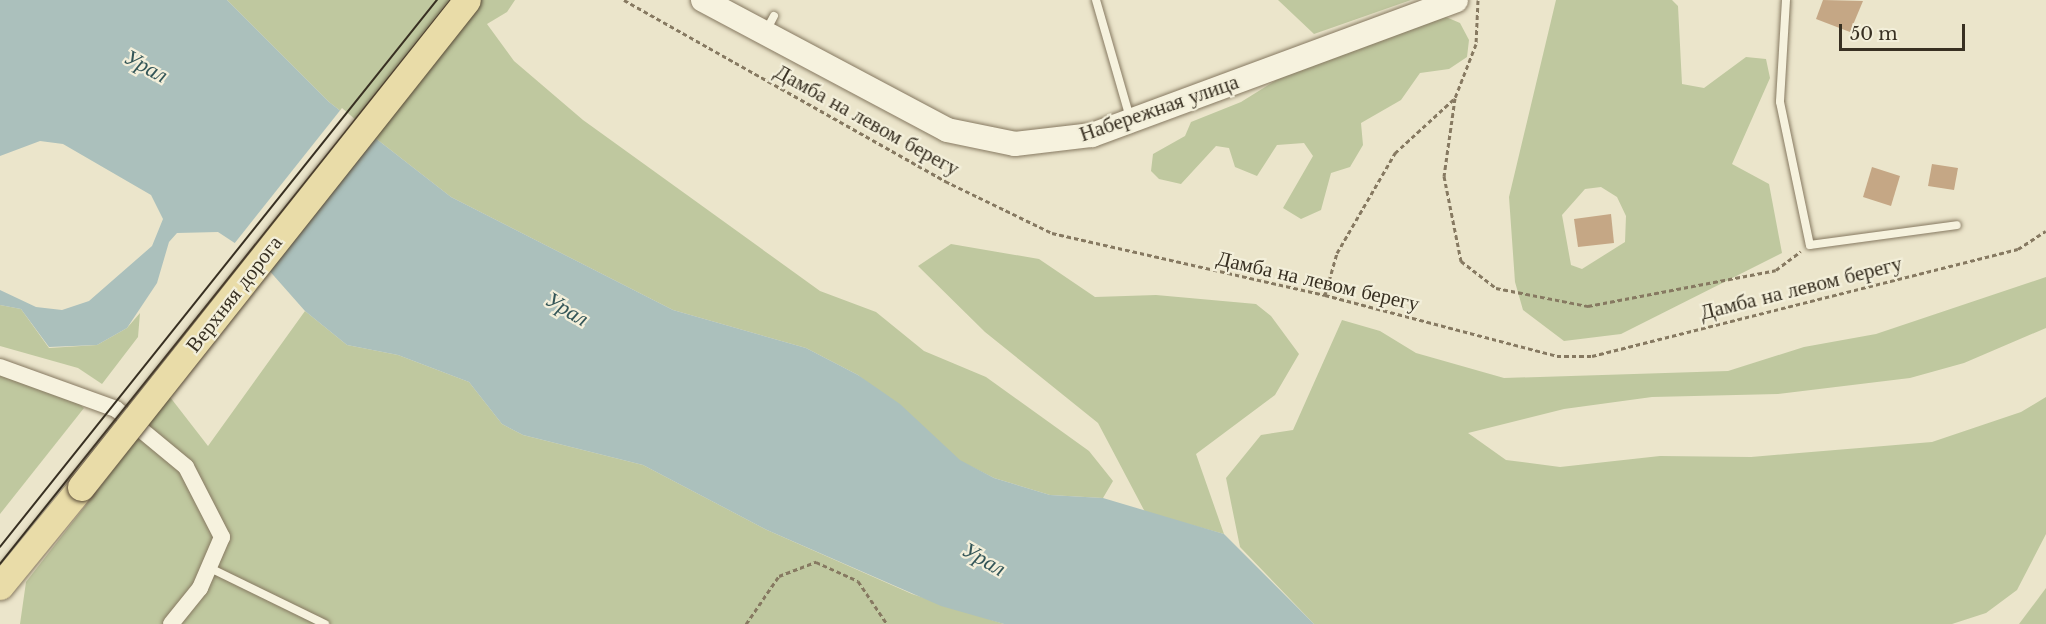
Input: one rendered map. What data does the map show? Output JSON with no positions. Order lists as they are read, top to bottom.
{
  "streets": {
    "main road": ["Набережная улица", "Верхняя дорога"],
    "path": ["Дамба на левом берегу"]
  },
  "water": ["Урал"],
  "scale_bar": "50 m"
}
